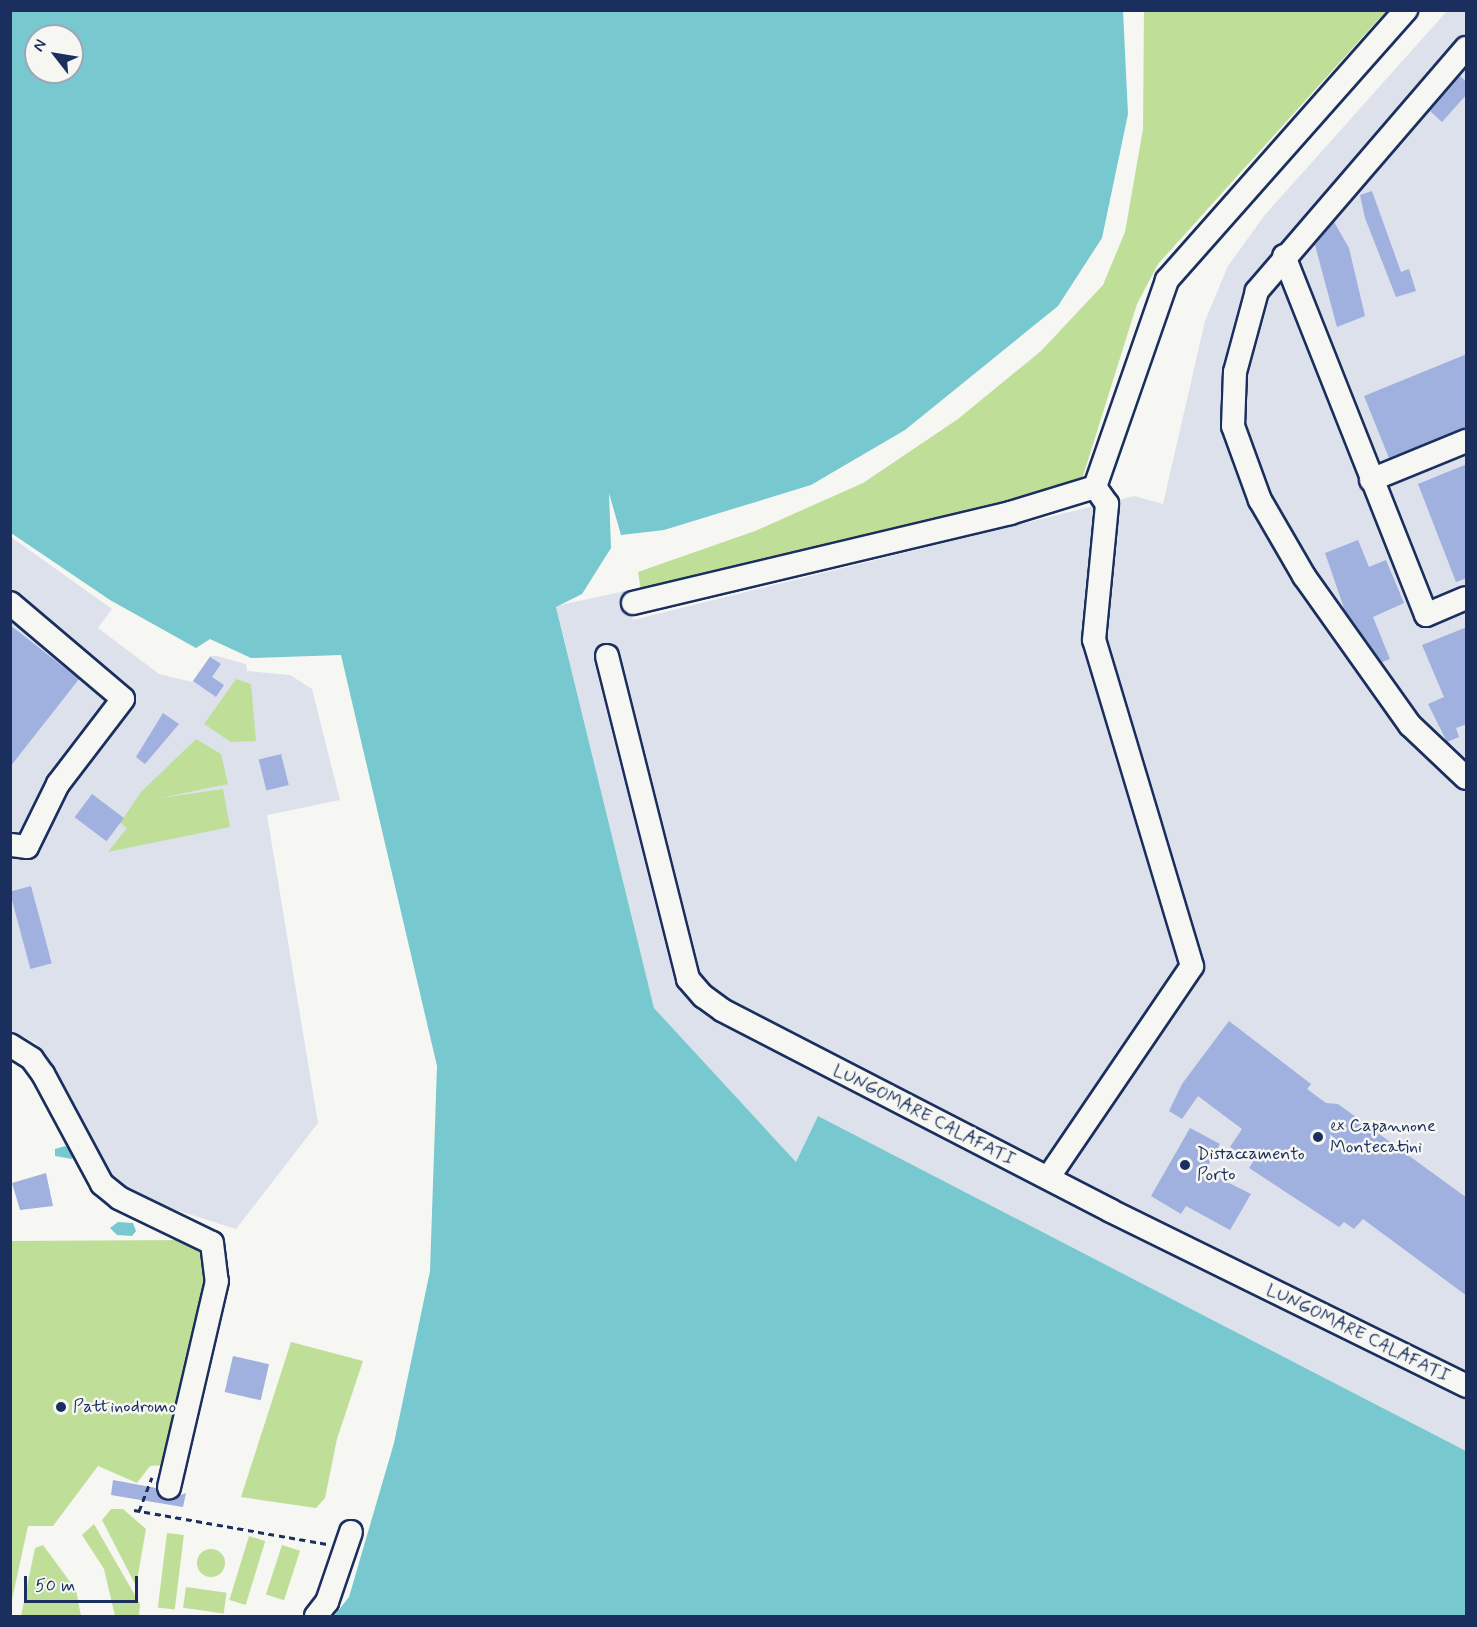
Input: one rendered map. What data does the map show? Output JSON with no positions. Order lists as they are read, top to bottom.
{
  "streets": {
    "street": ["LUNGOMARE CALAFATI"]
  },
  "places": ["ex Capannone Montecatini", "Distaccamento Porto", "Pattinodromo"],
  "scale_bar": "50 m",
  "north": "top left"
}
